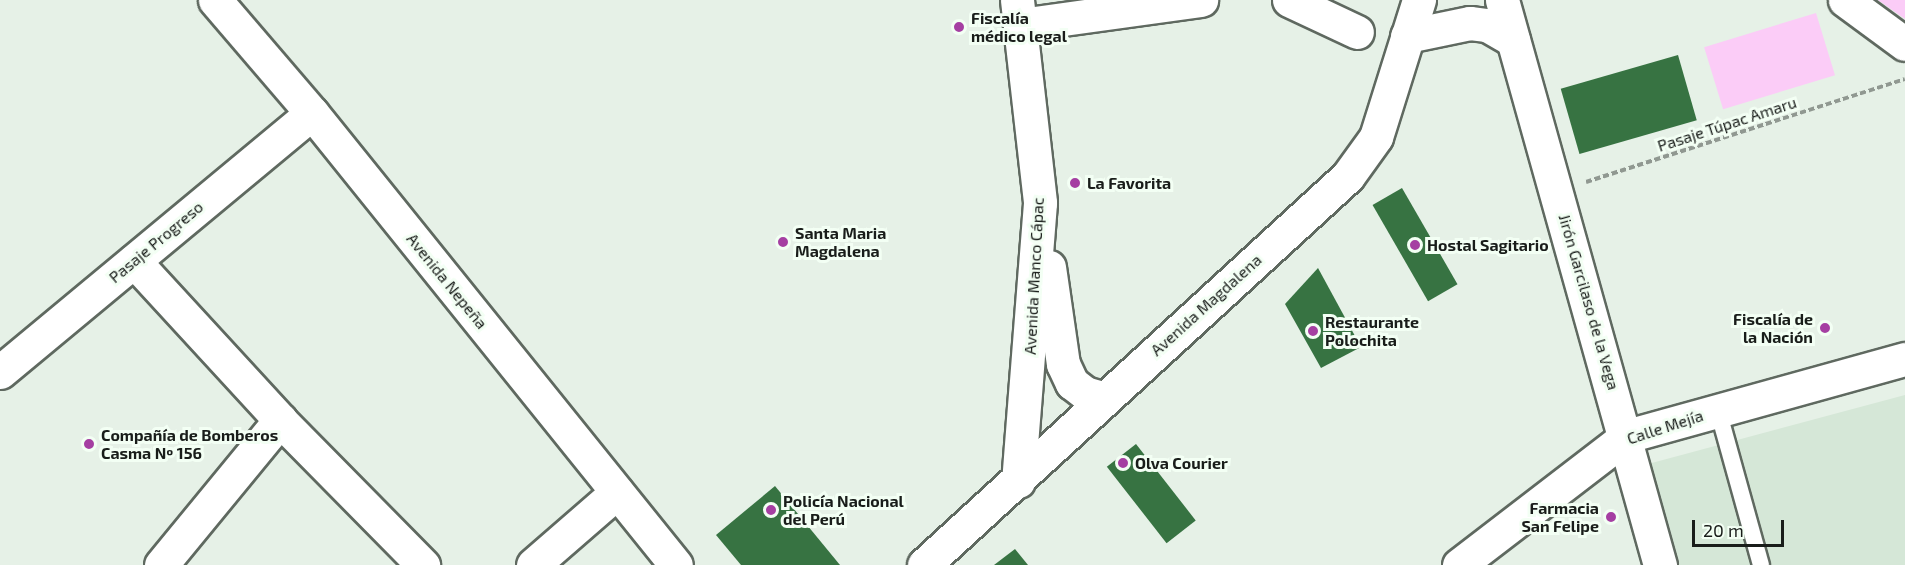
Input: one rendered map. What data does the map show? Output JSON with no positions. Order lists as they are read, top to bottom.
{
  "streets": {
    "main road": [
      "Pasaje Progreso",
      "Avenida Manco Cápac",
      "Avenida Nepeña",
      "Jirón Garcilaso de la Vega",
      "Avenida Magdalena",
      "Calle Mejía"
    ],
    "path": ["Pasaje Túpac Amaru"]
  },
  "crossings": [
    ["Pasaje Túpac Amaru", "Jirón Garcilaso de la Vega"],
    ["Pasaje Progreso", "Avenida Nepeña"],
    ["Avenida Manco Cápac", "Avenida Magdalena"],
    ["Jirón Garcilaso de la Vega", "Calle Mejía"]
  ],
  "places": [
    "Fiscalía médico legal",
    "La Favorita",
    "Santa Maria Magdalena",
    "Hostal Sagitario",
    "Fiscalía de la Nación",
    "Restaurante Polochita",
    "Compañía de Bomberos Casma Nº 156",
    "Olva Courier",
    "Policía Nacional del Perú",
    "Farmacia San Felipe"
  ],
  "scale_bar": "20 m"
}
